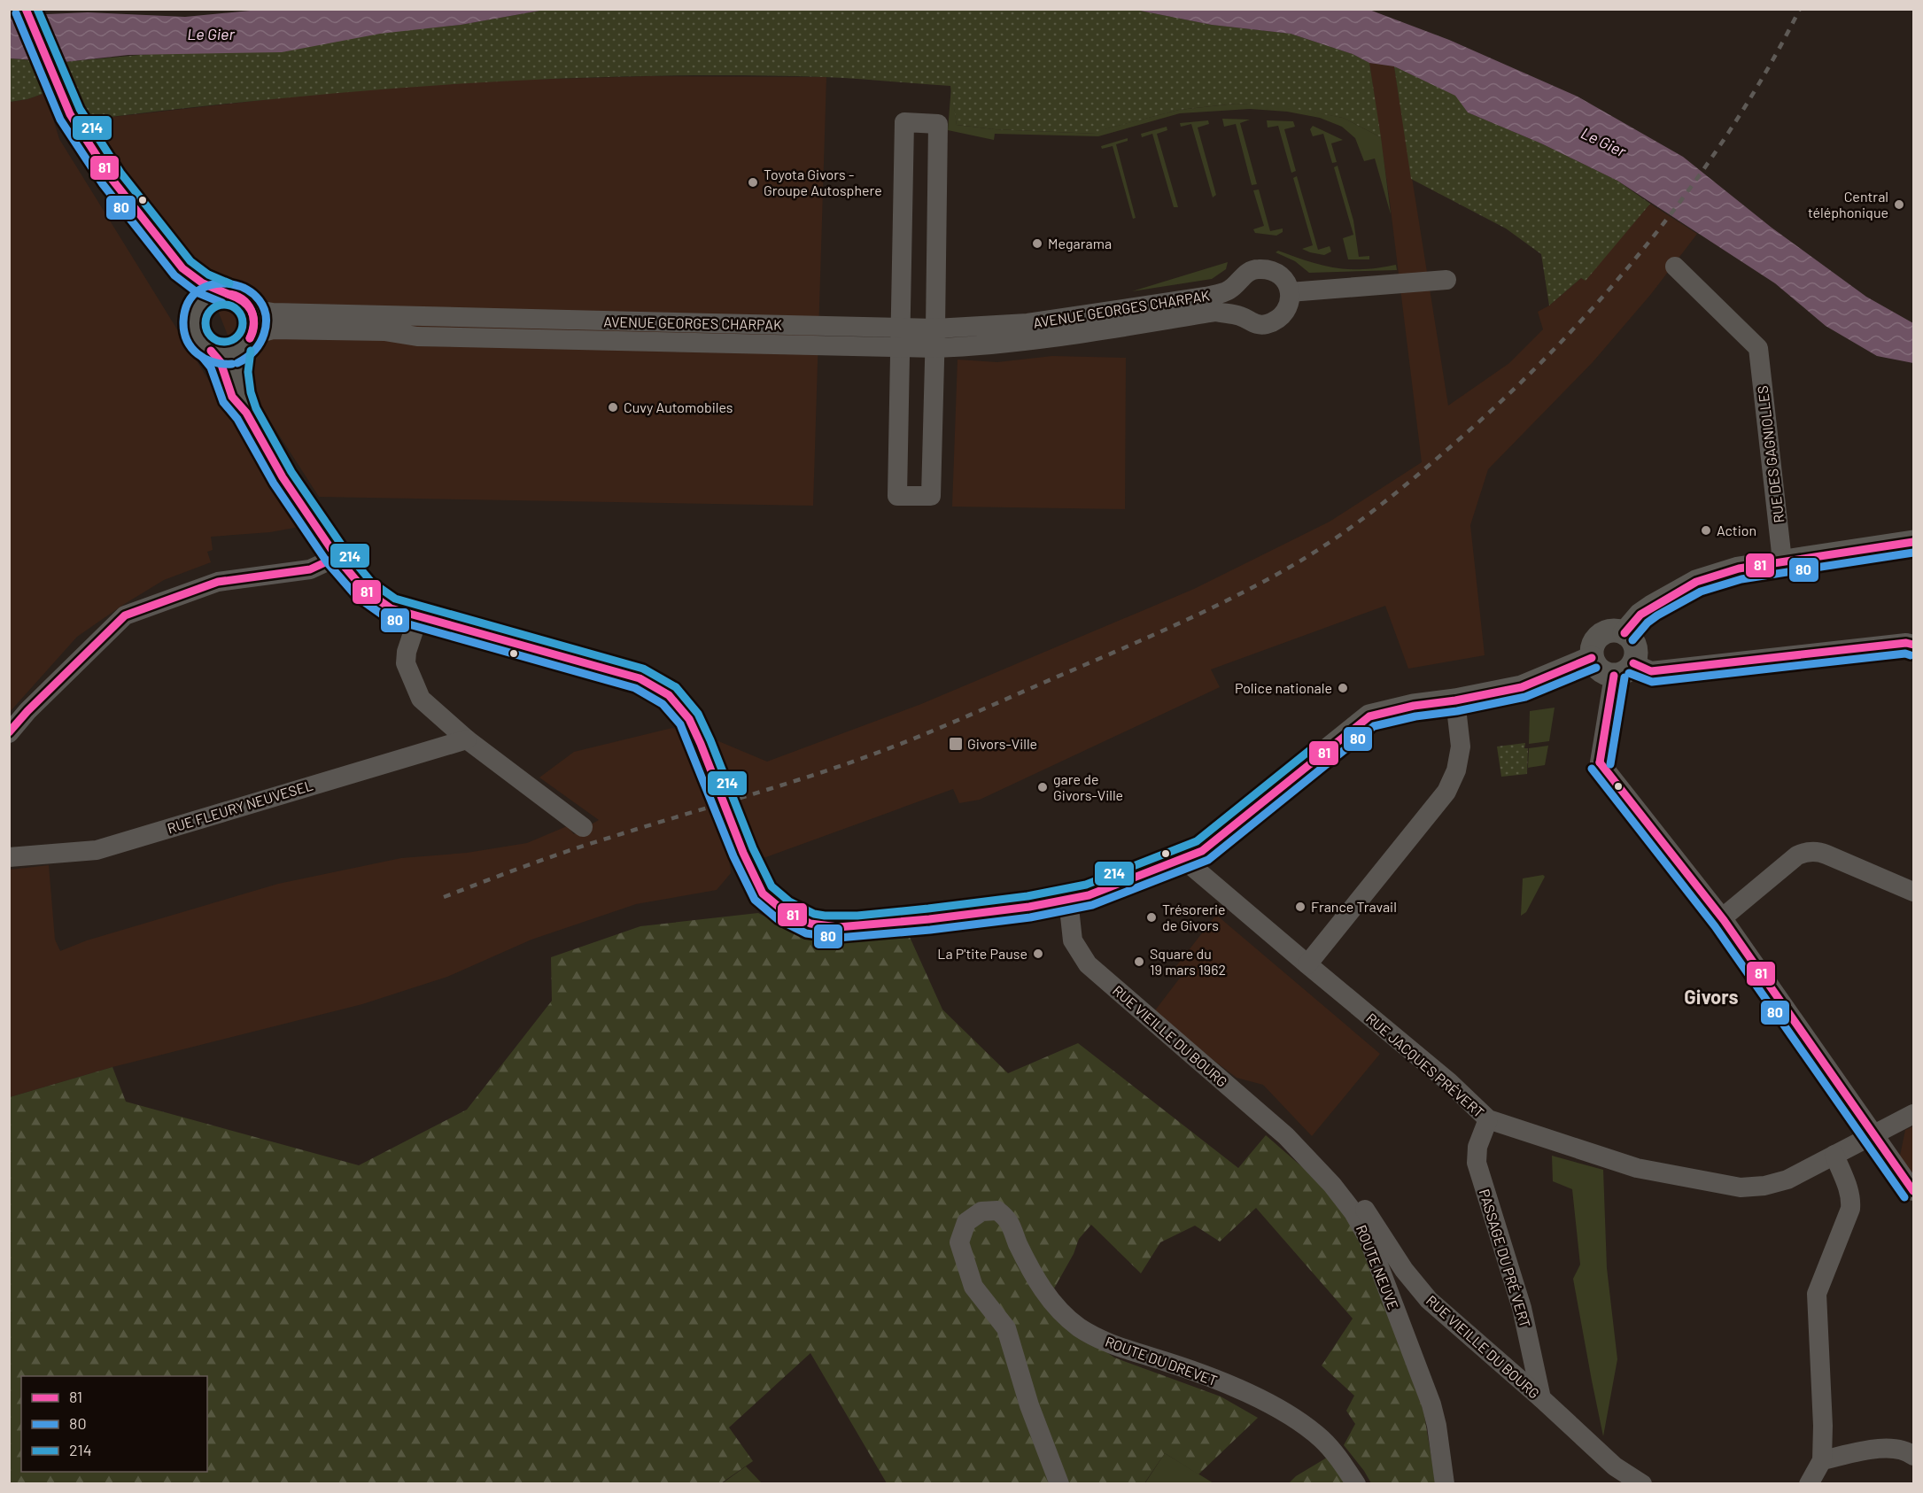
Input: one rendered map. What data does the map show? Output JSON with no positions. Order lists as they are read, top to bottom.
{
  "streets": {
    "street": [
      "AVENUE GEORGES CHARPAK",
      "RUE DES GAGNIOLLES",
      "RUE FLEURY NEUVESEL",
      "RUE VIEILLE DU BOURG",
      "RUE JACQUES PRÉVERT",
      "PASSAGE DU PRÉ VERT",
      "ROUTE NEUVE",
      "ROUTE DU DREVET"
    ]
  },
  "crossings": [
    ["RUE VIEILLE DU BOURG", "PASSAGE DU PRÉ VERT"],
    ["RUE VIEILLE DU BOURG", "ROUTE NEUVE"],
    ["RUE JACQUES PRÉVERT", "PASSAGE DU PRÉ VERT"]
  ],
  "districts": ["Givors"],
  "water": ["Le Gier"],
  "places": {
    "other": [
      "Toyota Givors - Groupe Autosphere",
      "Central téléphonique",
      "Megarama",
      "Cuvy Automobiles",
      "Action",
      "Police nationale",
      "gare de Givors-Ville",
      "France Travail",
      "Trésorerie de Givors",
      "La P'tite Pause",
      "Square du 19 mars 1962"
    ],
    "transit": ["Givors-Ville"]
  },
  "lines": ["transit line 81", "transit line 214", "transit line 80"],
  "legend": ["81", "80", "214"]
}
